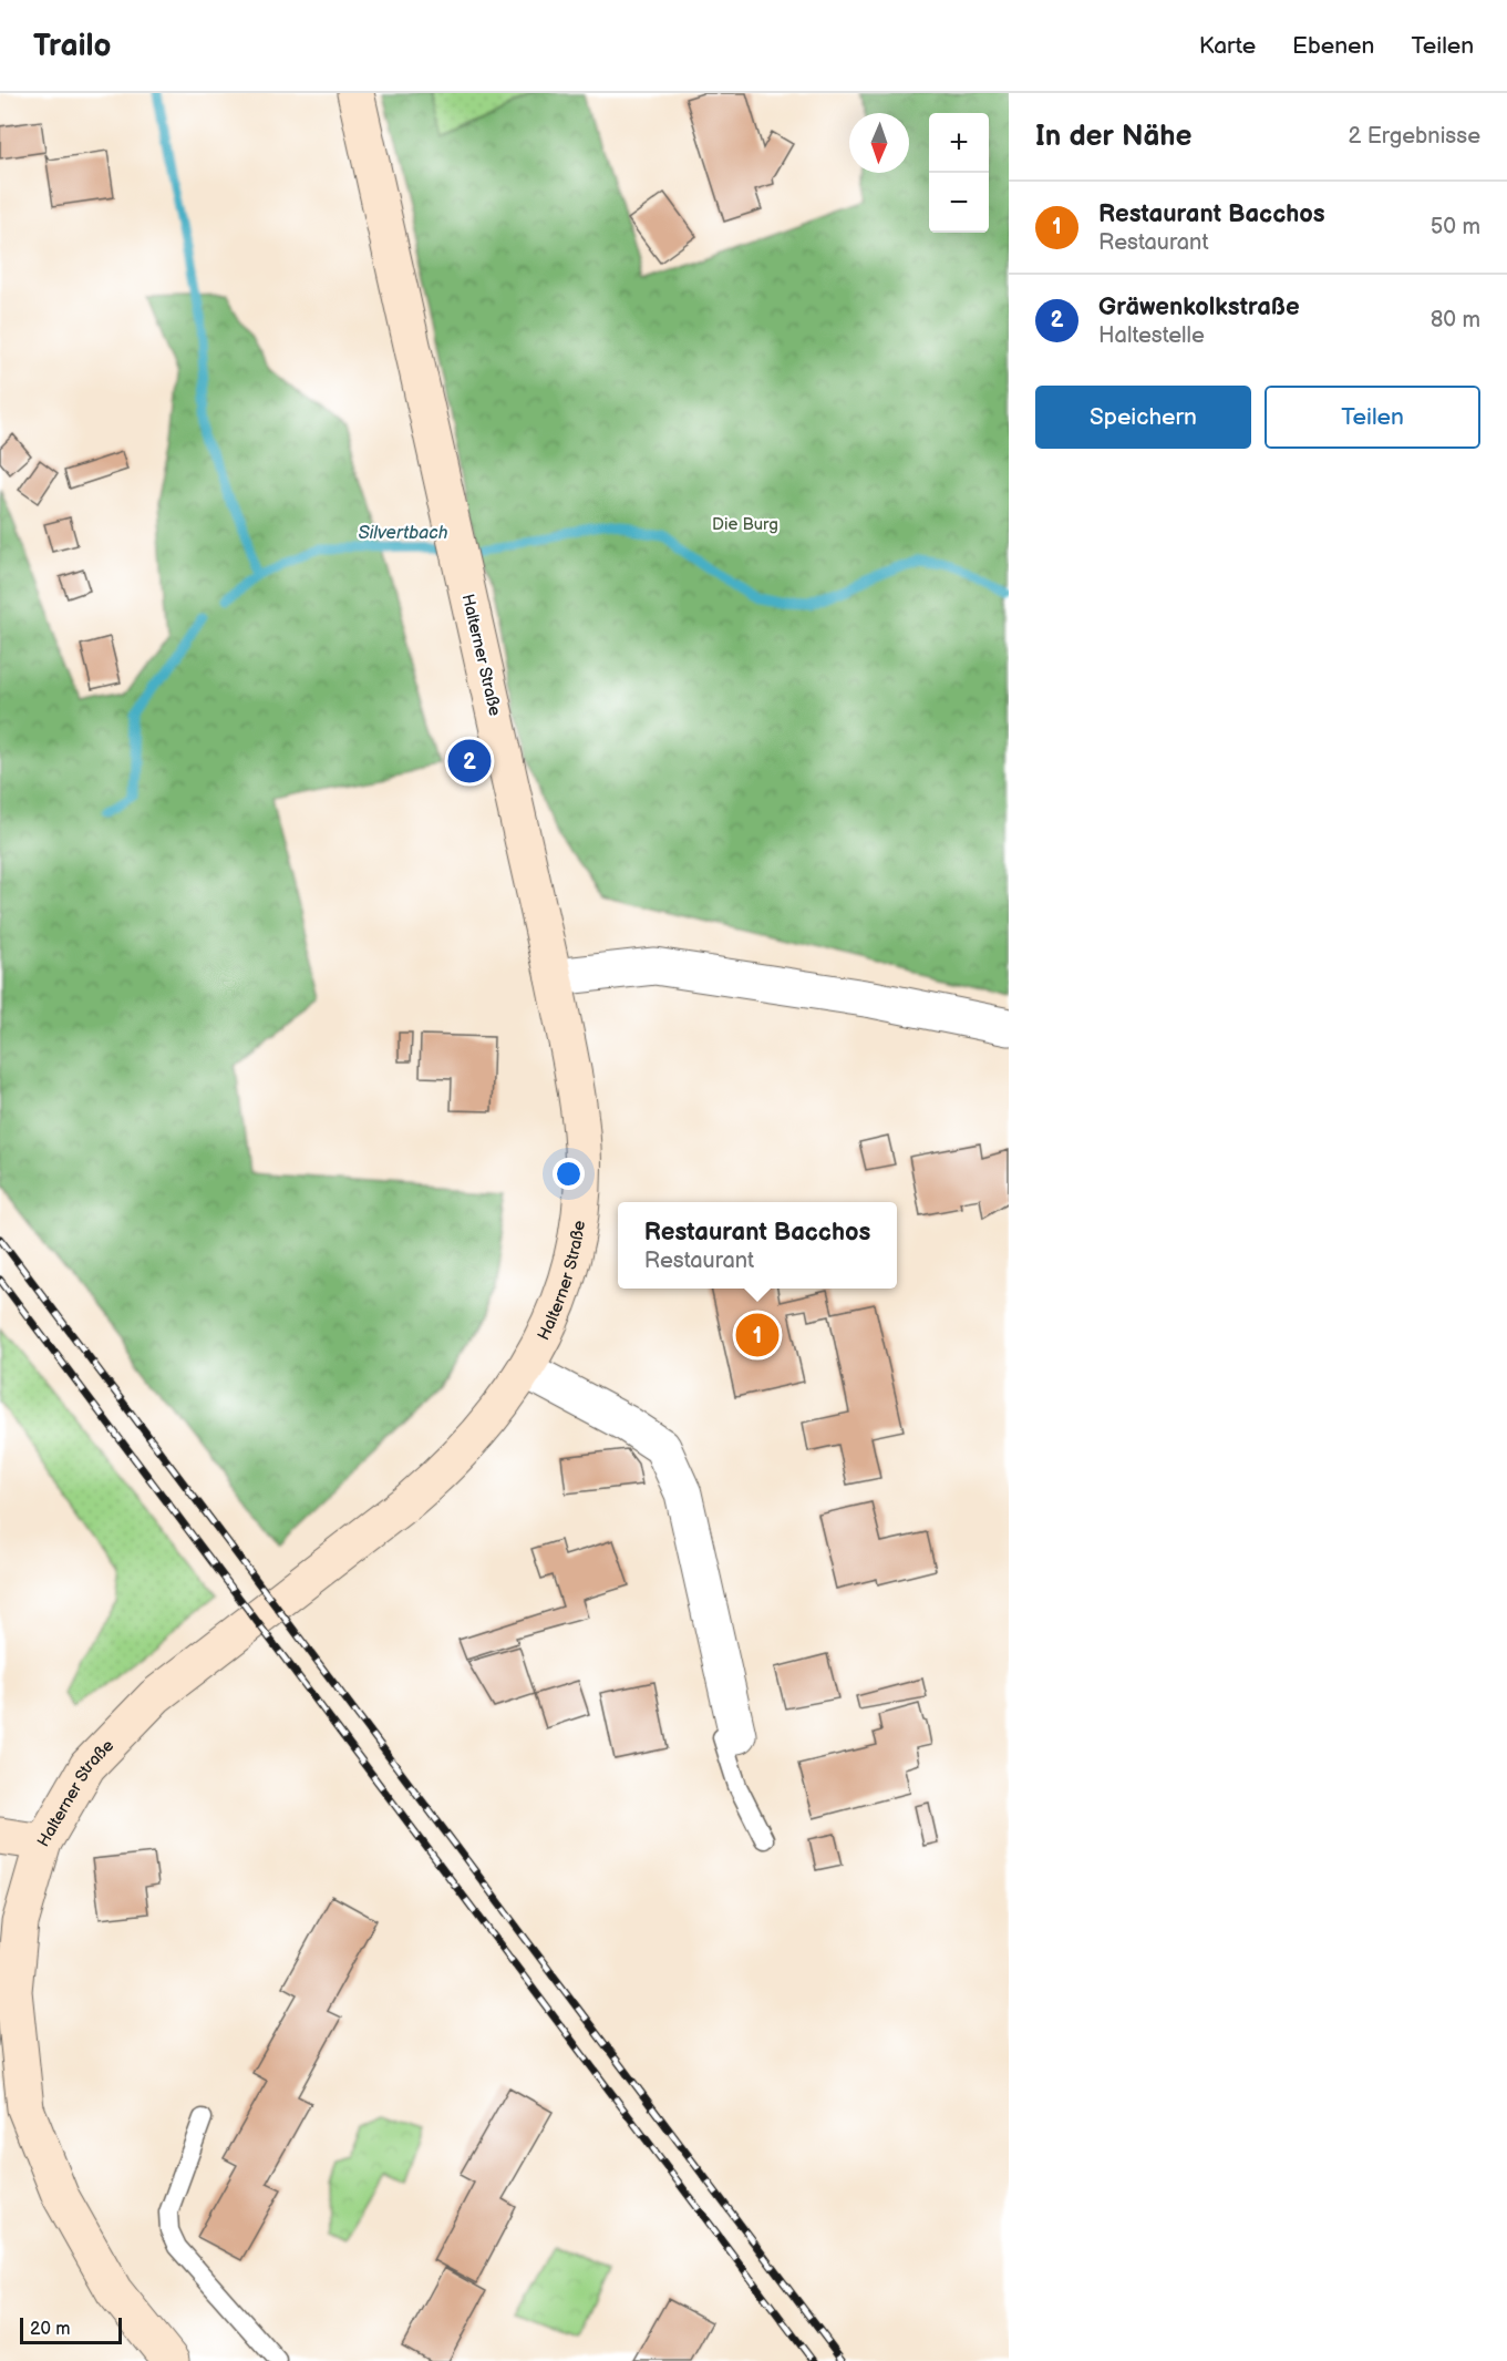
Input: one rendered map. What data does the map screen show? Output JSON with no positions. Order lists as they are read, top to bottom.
{
  "streets": {
    "main road": ["Halterner Straße"]
  },
  "water": ["Silvertbach"],
  "parks": ["Die Burg"],
  "scale_bar": "20 m",
  "north": "bottom",
  "page": {
    "header": "Trailo",
    "nav": ["Karte", "Ebenen", "Teilen"],
    "heading": ["In der Nähe", "2 Ergebnisse"],
    "map_buttons": ["+", "−"],
    "list": [
      {
        "mark": "1",
        "name": "Restaurant Bacchos",
        "note": "Restaurant",
        "value": "50 m"
      },
      {
        "mark": "2",
        "name": "Gräwenkolkstraße",
        "note": "Haltestelle",
        "value": "80 m"
      }
    ],
    "buttons": ["Speichern", "Teilen"],
    "pins": ["2", "1"],
    "popup": ["Restaurant Bacchos", "Restaurant"],
    "scale": "20 m"
  }
}
